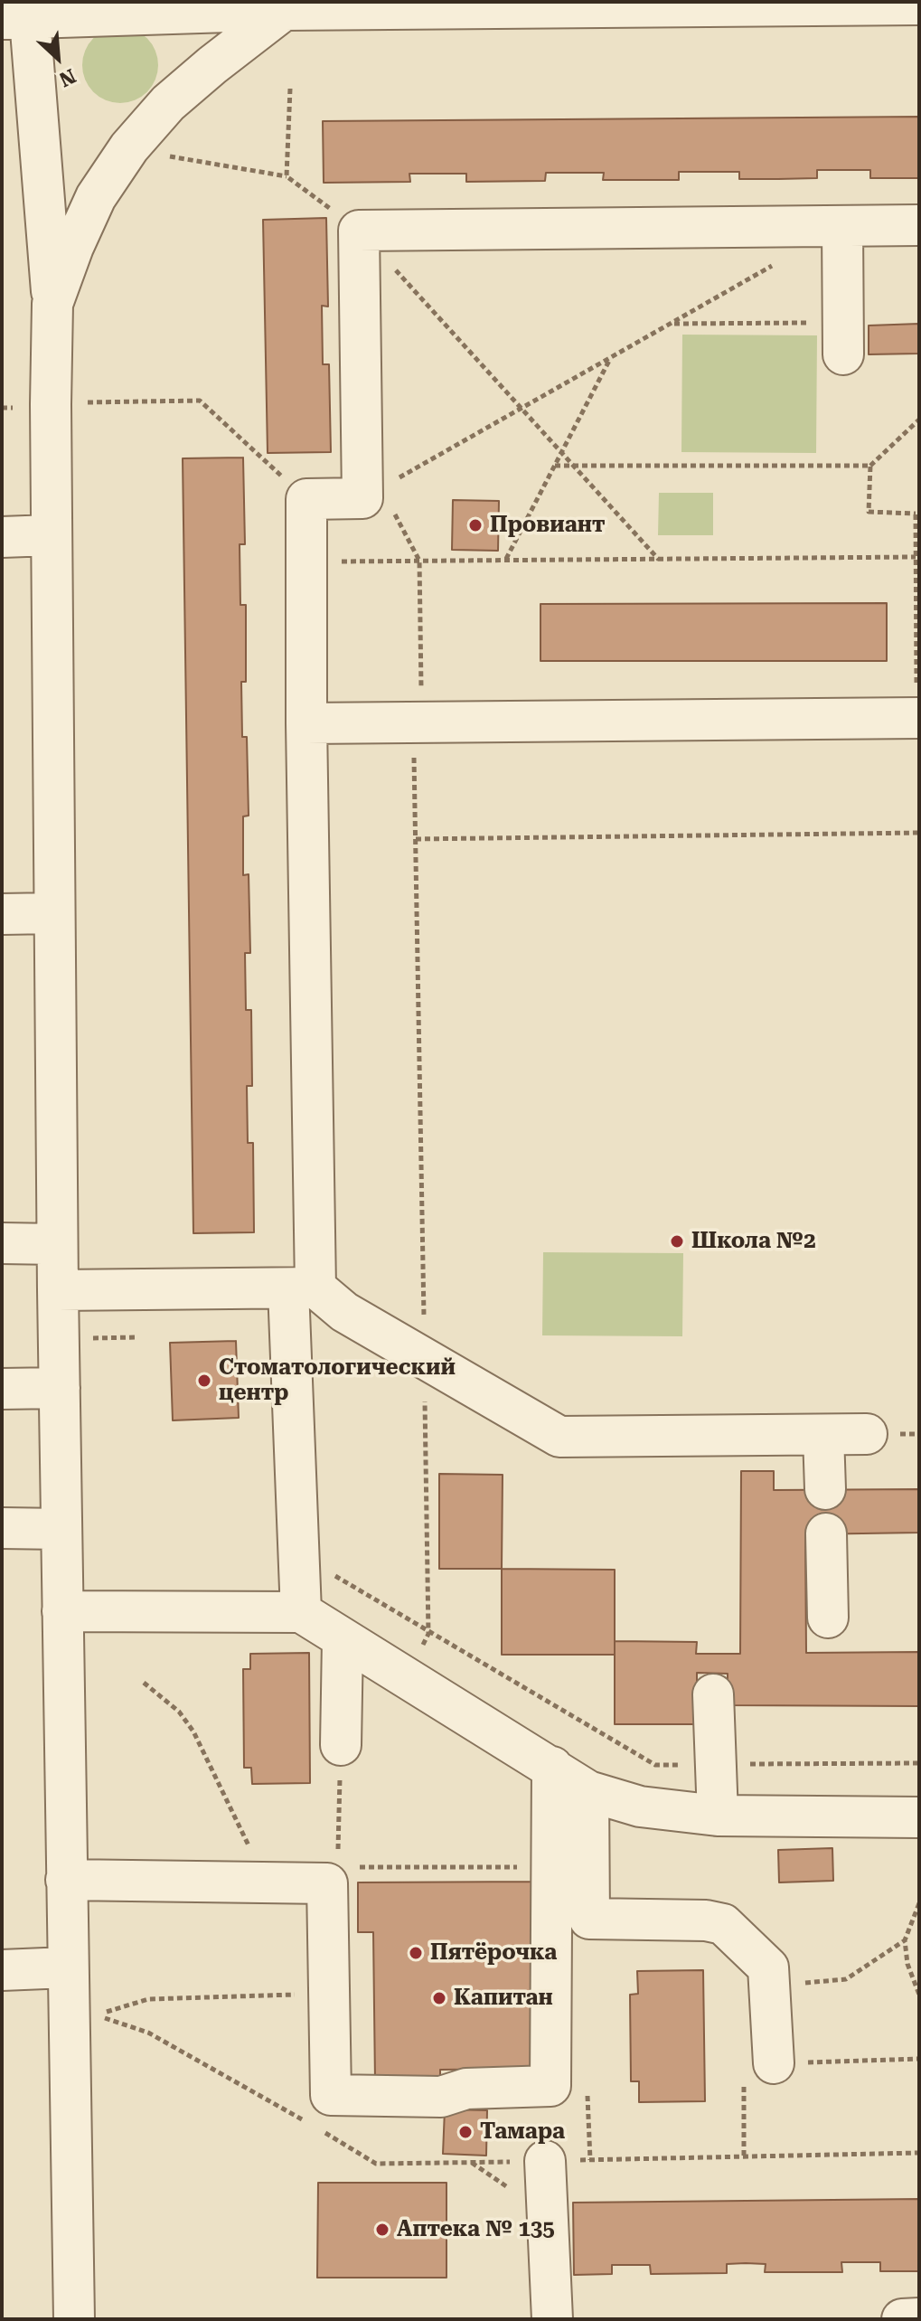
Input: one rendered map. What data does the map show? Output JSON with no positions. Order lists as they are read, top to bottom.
{
  "places": [
    "Провиант",
    "Школа №2",
    "Стоматологический центр",
    "Пятёрочка",
    "Капитан",
    "Тамара",
    "Аптека № 135"
  ],
  "north": "bottom right"
}
